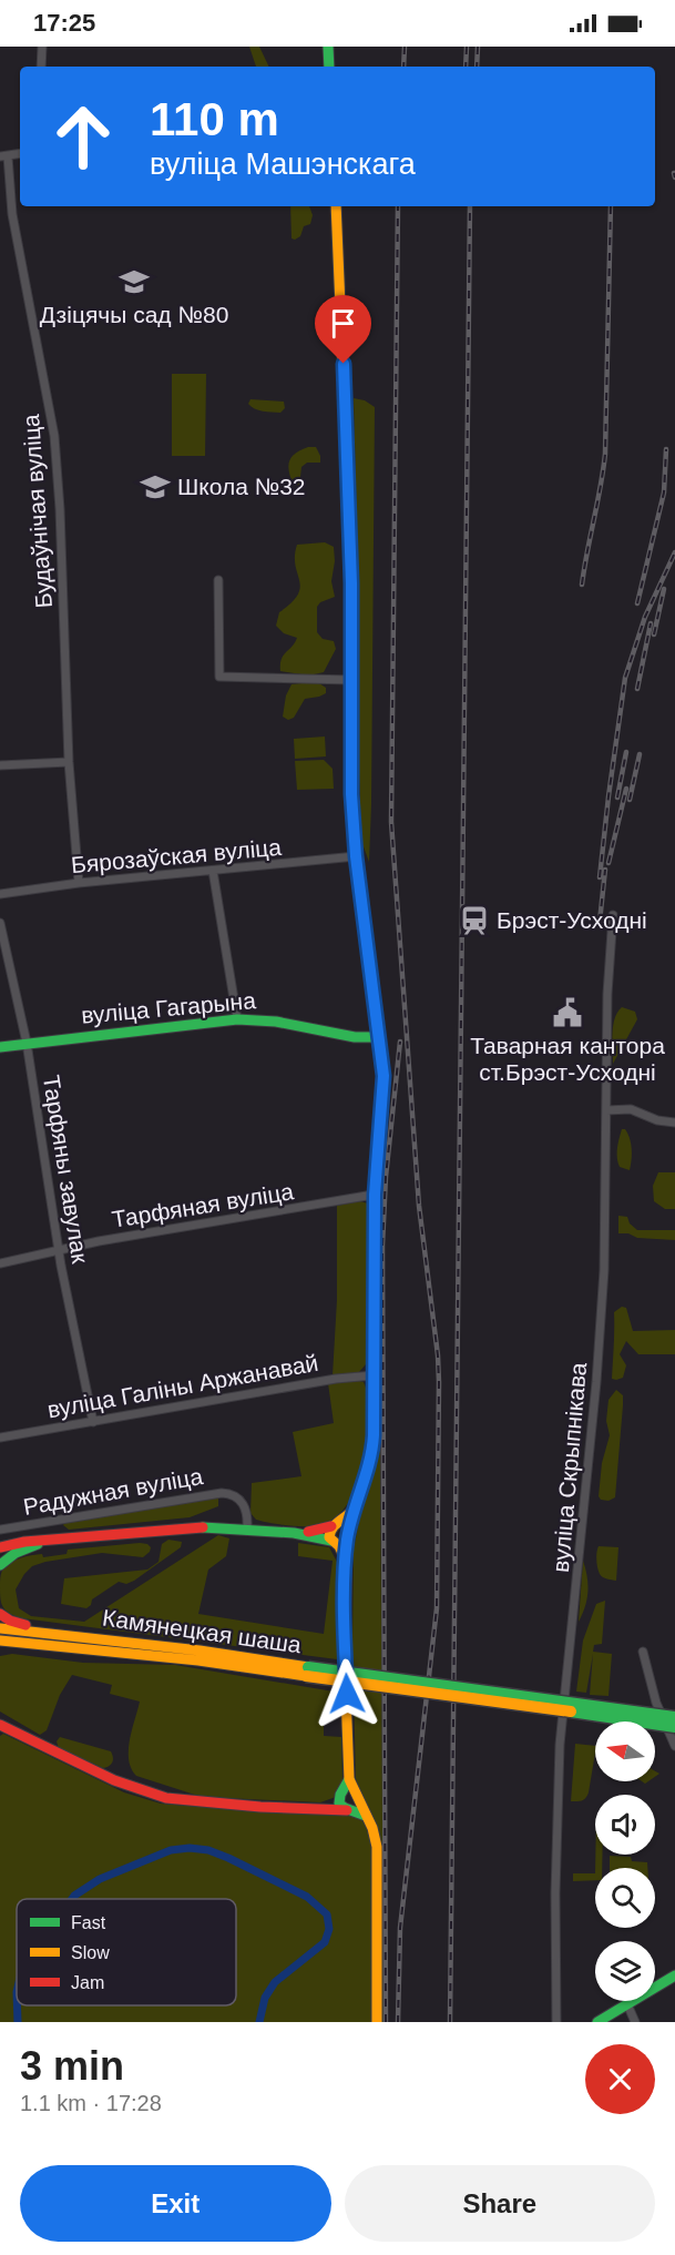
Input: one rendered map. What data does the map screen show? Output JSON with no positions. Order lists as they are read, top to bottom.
{
  "streets": {
    "main road": ["вуліца Гагарына", "Камянецкая шаша"],
    "street": [
      "Будаўнічая вуліца",
      "Бярозаўская вуліца",
      "Тарфяны завулак",
      "Тарфяная вуліца",
      "вуліца Галіны Аржанавай",
      "вуліца Скрыпнікава",
      "Радужная вуліца"
    ]
  },
  "crossings": [
    ["Будаўнічая вуліца", "Бярозаўская вуліца"],
    ["вуліца Гагарына", "Тарфяны завулак"],
    ["Тарфяны завулак", "Тарфяная вуліца"],
    ["Тарфяны завулак", "вуліца Галіны Аржанавай"]
  ],
  "places": {
    "school or university": ["Дзіцячы сад №80", "Школа №32"],
    "station": ["Брэст-Усходні"],
    "public building": ["Таварная кантора ст.Брэст-Усходні"]
  },
  "legend": ["Fast", "Slow", "Jam"],
  "north": "left",
  "page": {
    "status": "17:25",
    "turn": ["110 m", "вуліца Машэнскага"],
    "heading": ["3 min", "1.1 km · 17:28"],
    "buttons": ["Exit", "Share"]
  }
}
